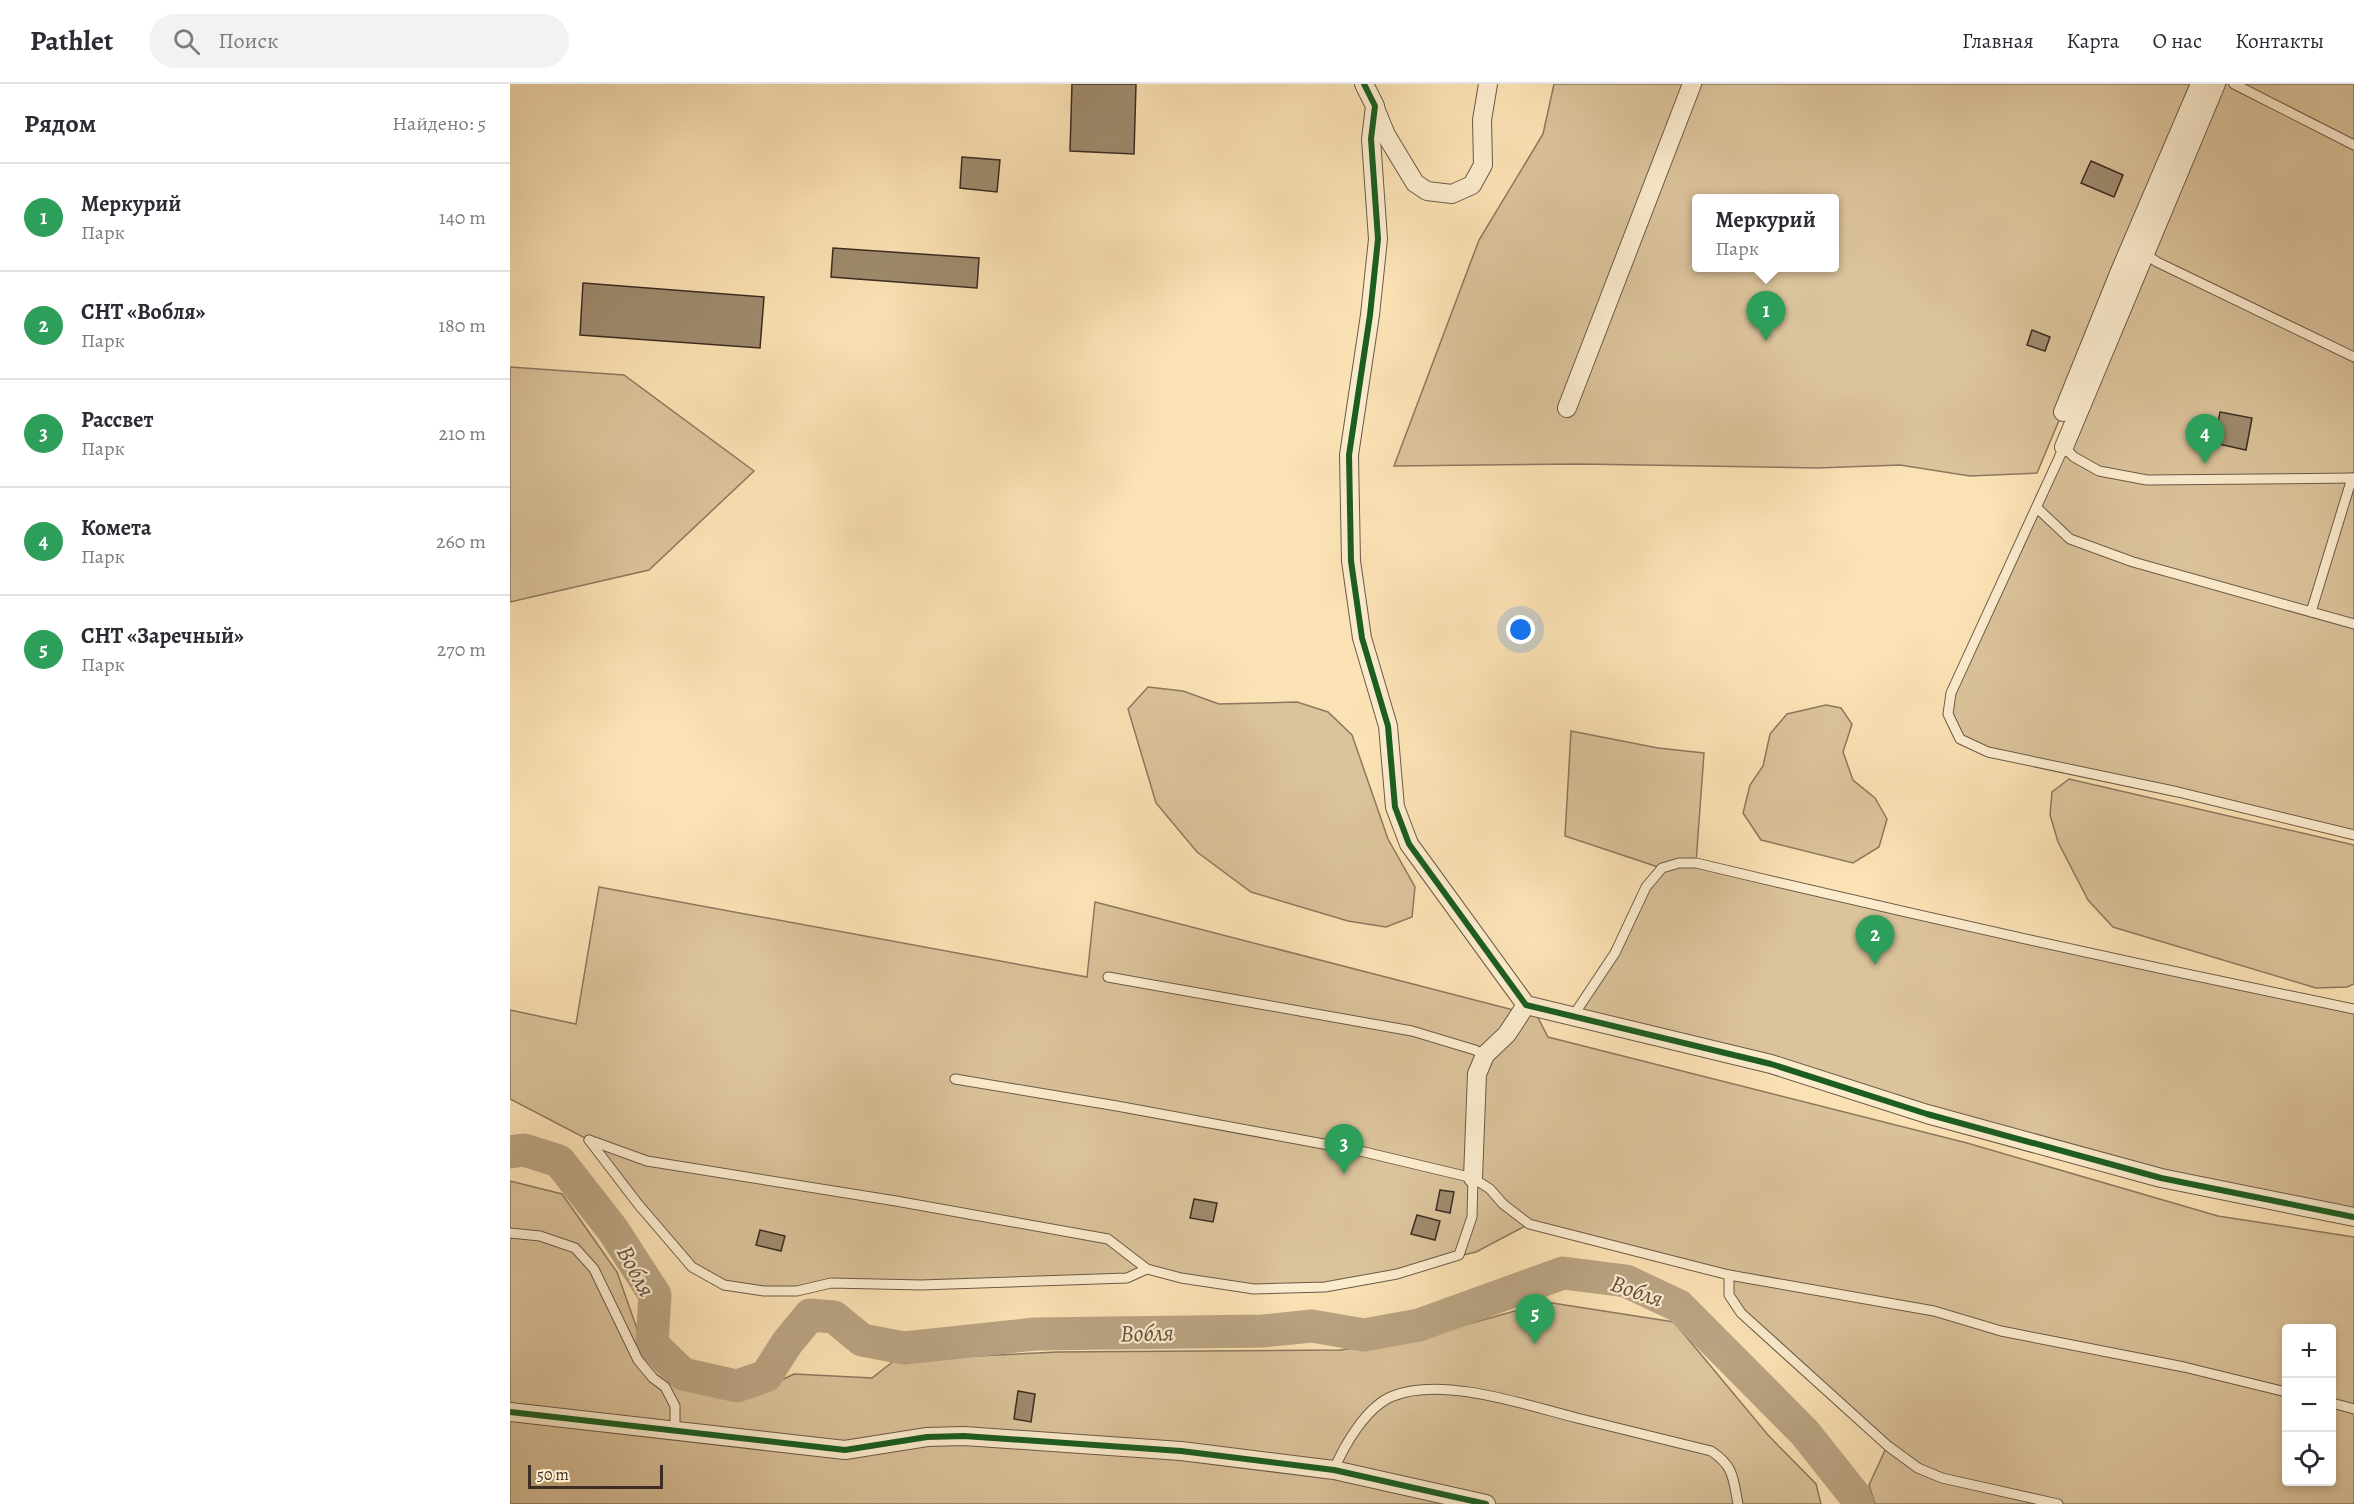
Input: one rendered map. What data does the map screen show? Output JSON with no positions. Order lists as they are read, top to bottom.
{
  "water": ["Вобля"],
  "scale_bar": "50 m",
  "page": {
    "header": "Pathlet",
    "search": "Поиск",
    "nav": [
      "Главная",
      "Карта",
      "О нас",
      "Контакты"
    ],
    "heading": ["Рядом", "Найдено: 5"],
    "list": [
      {
        "mark": "1",
        "name": "Меркурий",
        "note": "Парк",
        "value": "140 m"
      },
      {
        "mark": "2",
        "name": "СНТ «Вобля»",
        "note": "Парк",
        "value": "180 m"
      },
      {
        "mark": "3",
        "name": "Рассвет",
        "note": "Парк",
        "value": "210 m"
      },
      {
        "mark": "4",
        "name": "Комета",
        "note": "Парк",
        "value": "260 m"
      },
      {
        "mark": "5",
        "name": "СНТ «Заречный»",
        "note": "Парк",
        "value": "270 m"
      }
    ],
    "popup": ["Меркурий", "Парк"],
    "pins": [
      "1",
      "4",
      "2",
      "3",
      "5"
    ],
    "map_buttons": ["+", "−"],
    "scale": "50 m"
  }
}
